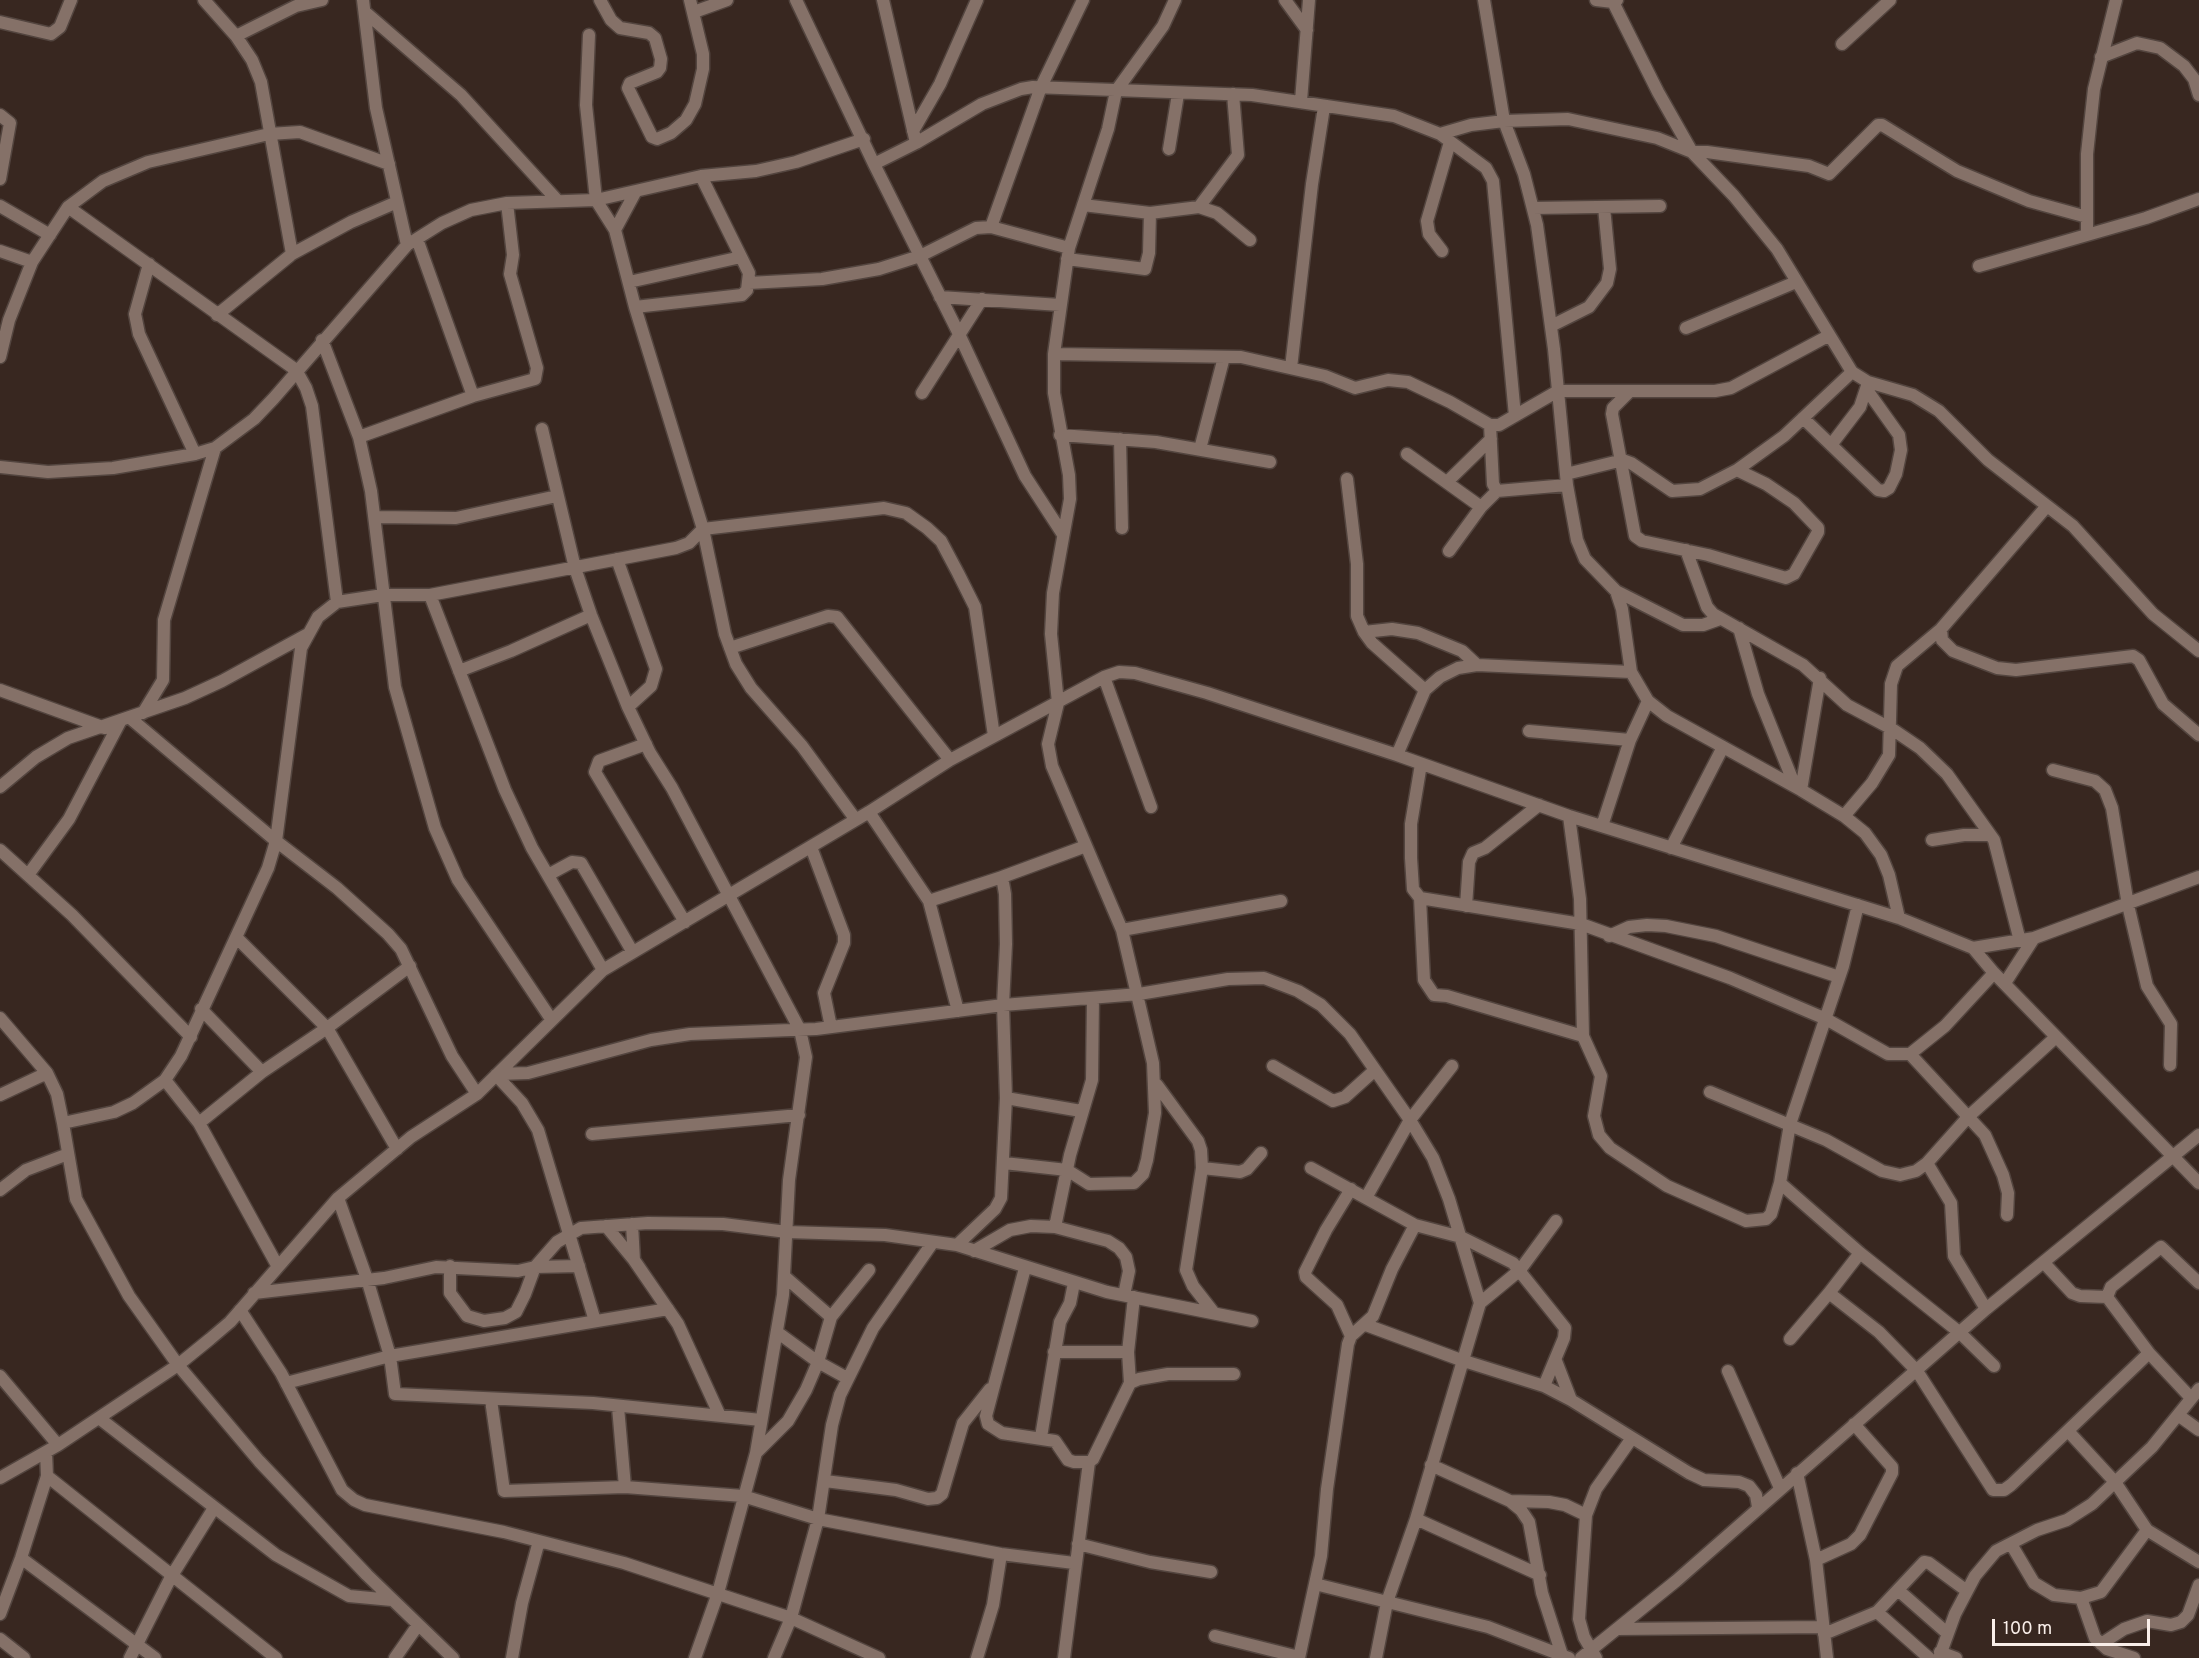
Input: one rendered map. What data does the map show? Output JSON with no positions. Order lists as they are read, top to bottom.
{
  "scale_bar": "100 m"
}
